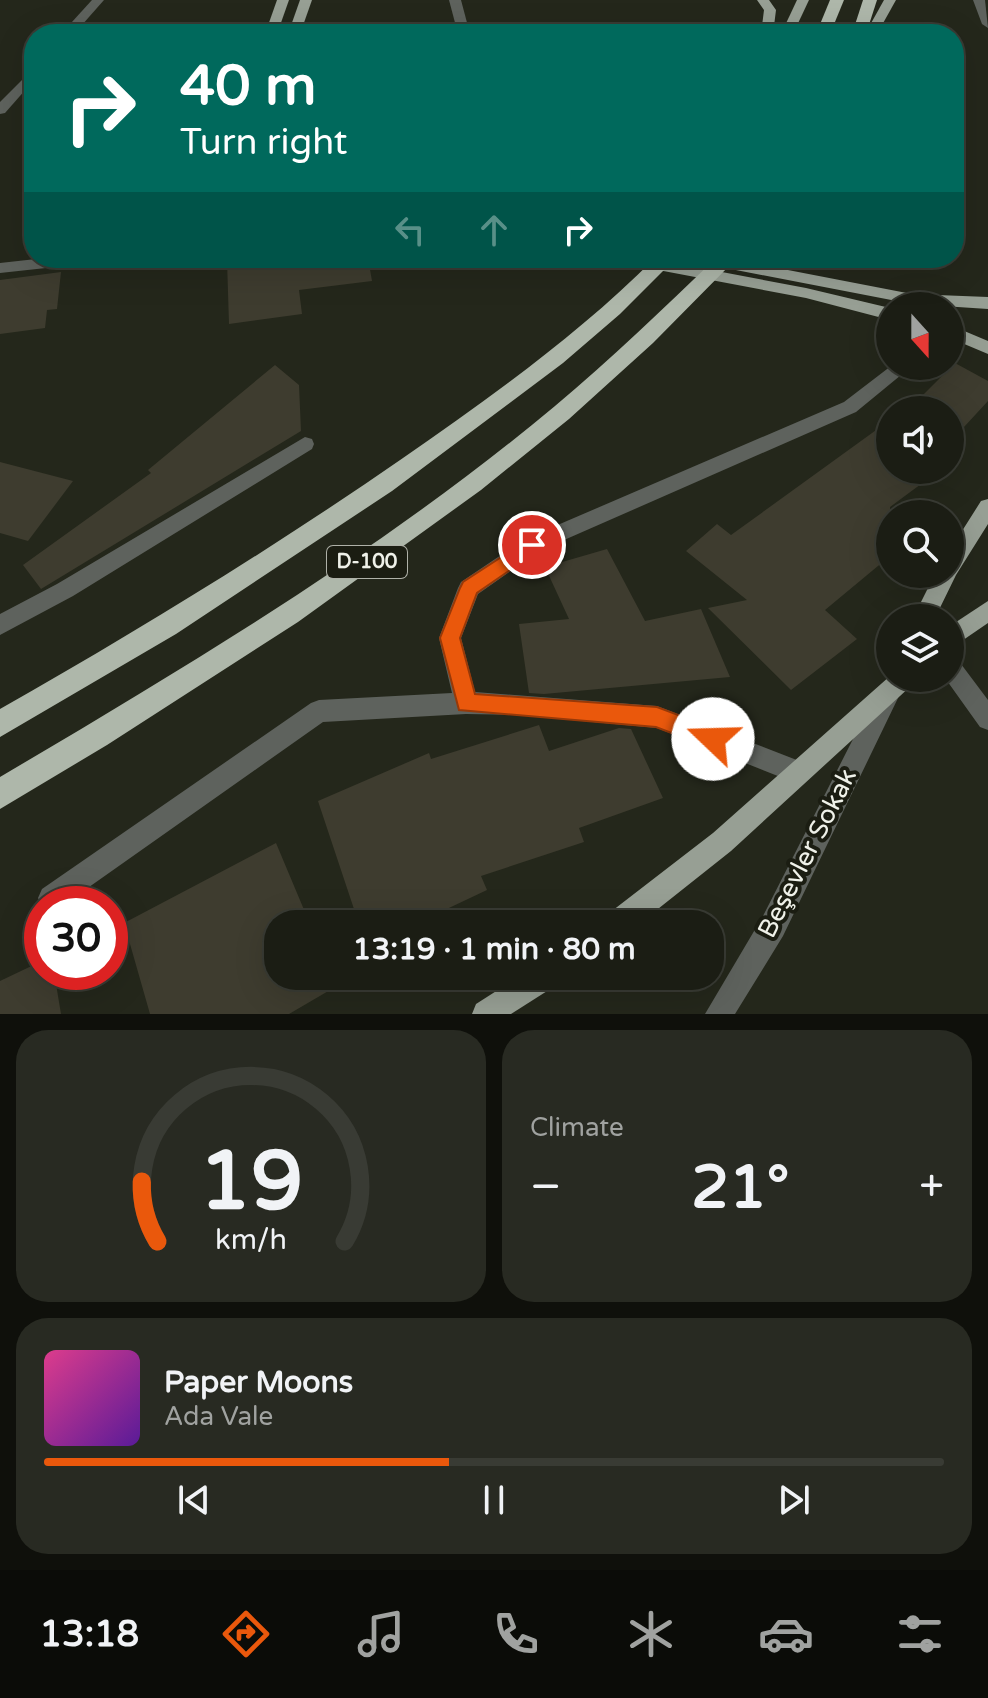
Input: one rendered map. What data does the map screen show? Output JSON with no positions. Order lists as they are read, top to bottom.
{
  "streets": {
    "highway": ["D-100"],
    "street": ["Beşevler Sokak"]
  },
  "north": "bottom",
  "page": {
    "turn": ["40 m", "Turn right"],
    "limit": "30",
    "trip": "13:19 · 1 min · 80 m",
    "tile": "Climate",
    "heat": ["−", "21°", "+"],
    "song": ["Paper Moons", "Ada Vale"],
    "tabs": "13:18",
    "gauge": ["19", "km/h"]
  }
}
